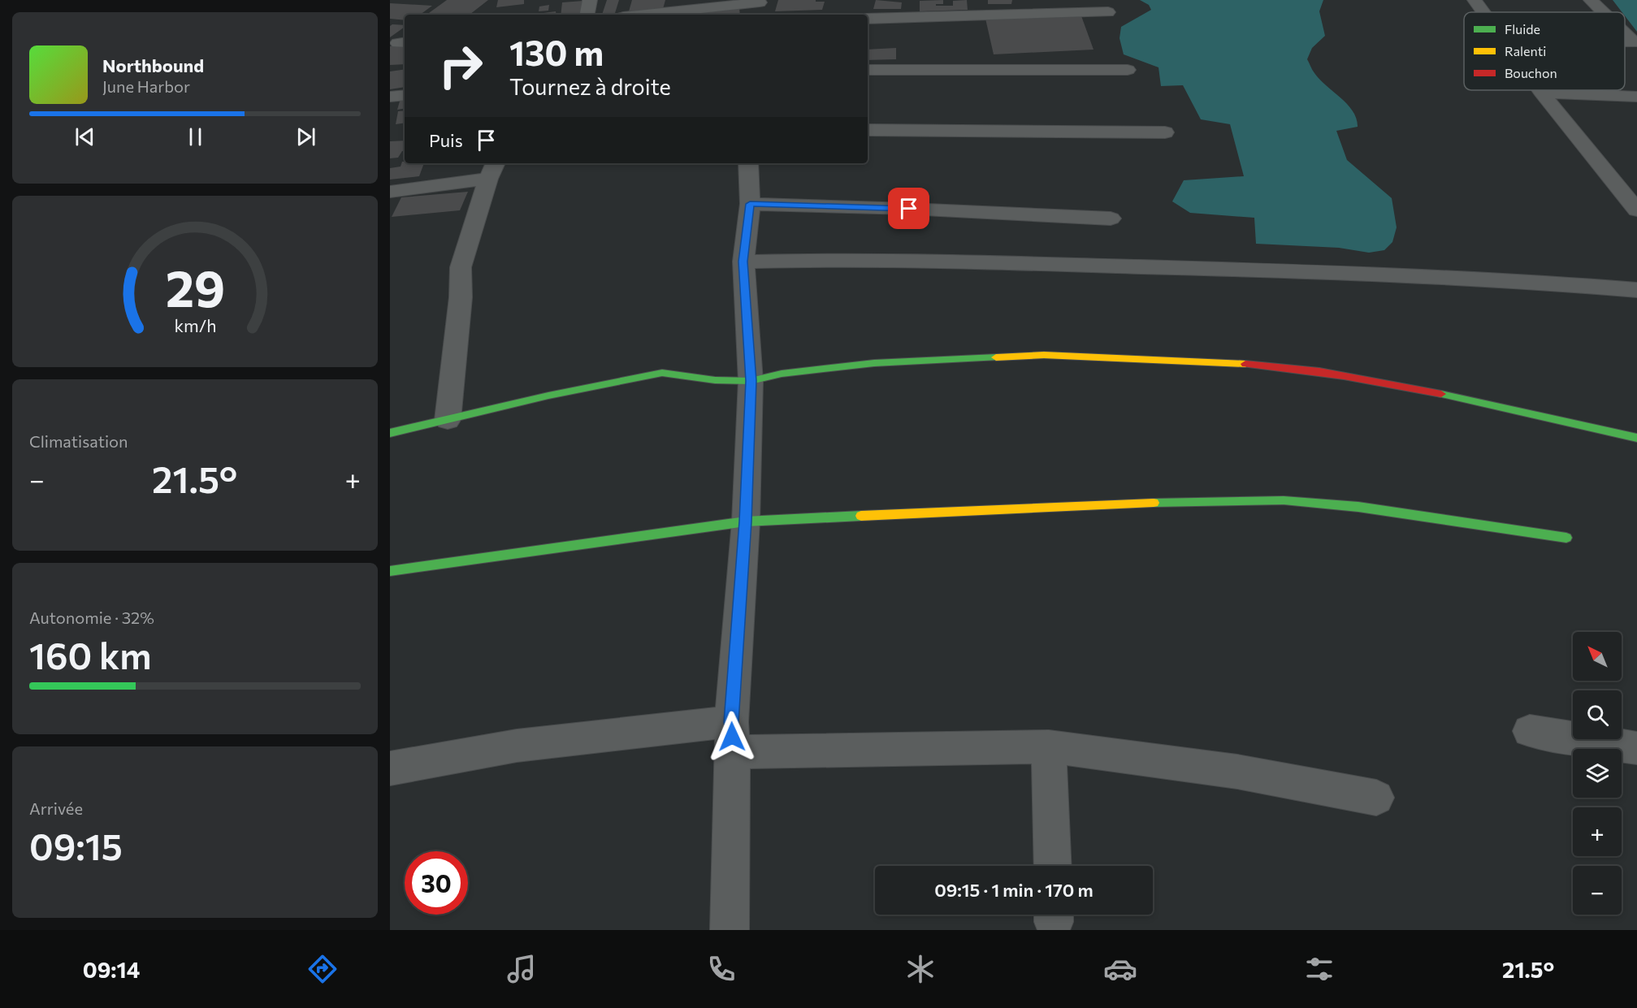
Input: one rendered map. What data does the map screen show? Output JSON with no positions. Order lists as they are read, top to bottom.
{
  "legend": ["Fluide", "Ralenti", "Bouchon"],
  "north": "top left",
  "page": {
    "turn": ["130 m", "Tournez à droite"],
    "song": ["Northbound", "June Harbor"],
    "then": "Puis",
    "tile": [
      "Climatisation",
      ["Autonomie · 32%", "160 km"],
      ["Arrivée", "09:15"]
    ],
    "heat": ["−", "21.5°", "+"],
    "map_buttons": ["+", "−"],
    "limit": "30",
    "trip": "09:15 · 1 min · 170 m",
    "tabs": ["09:14", "21.5°"],
    "gauge": ["29", "km/h"]
  }
}
